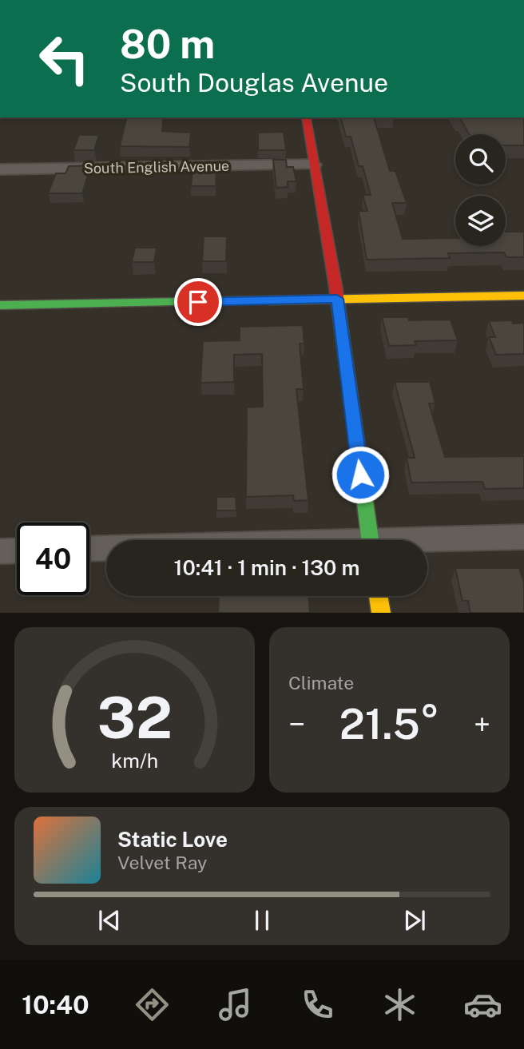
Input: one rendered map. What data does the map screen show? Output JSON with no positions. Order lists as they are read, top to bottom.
{
  "streets": {
    "street": ["South English Avenue"]
  },
  "page": {
    "turn": ["80 m", "South Douglas Avenue"],
    "limit": "40",
    "trip": "10:41 · 1 min · 130 m",
    "tile": "Climate",
    "heat": ["−", "21.5°", "+"],
    "song": ["Static Love", "Velvet Ray"],
    "tabs": "10:40",
    "gauge": ["32", "km/h"]
  }
}
